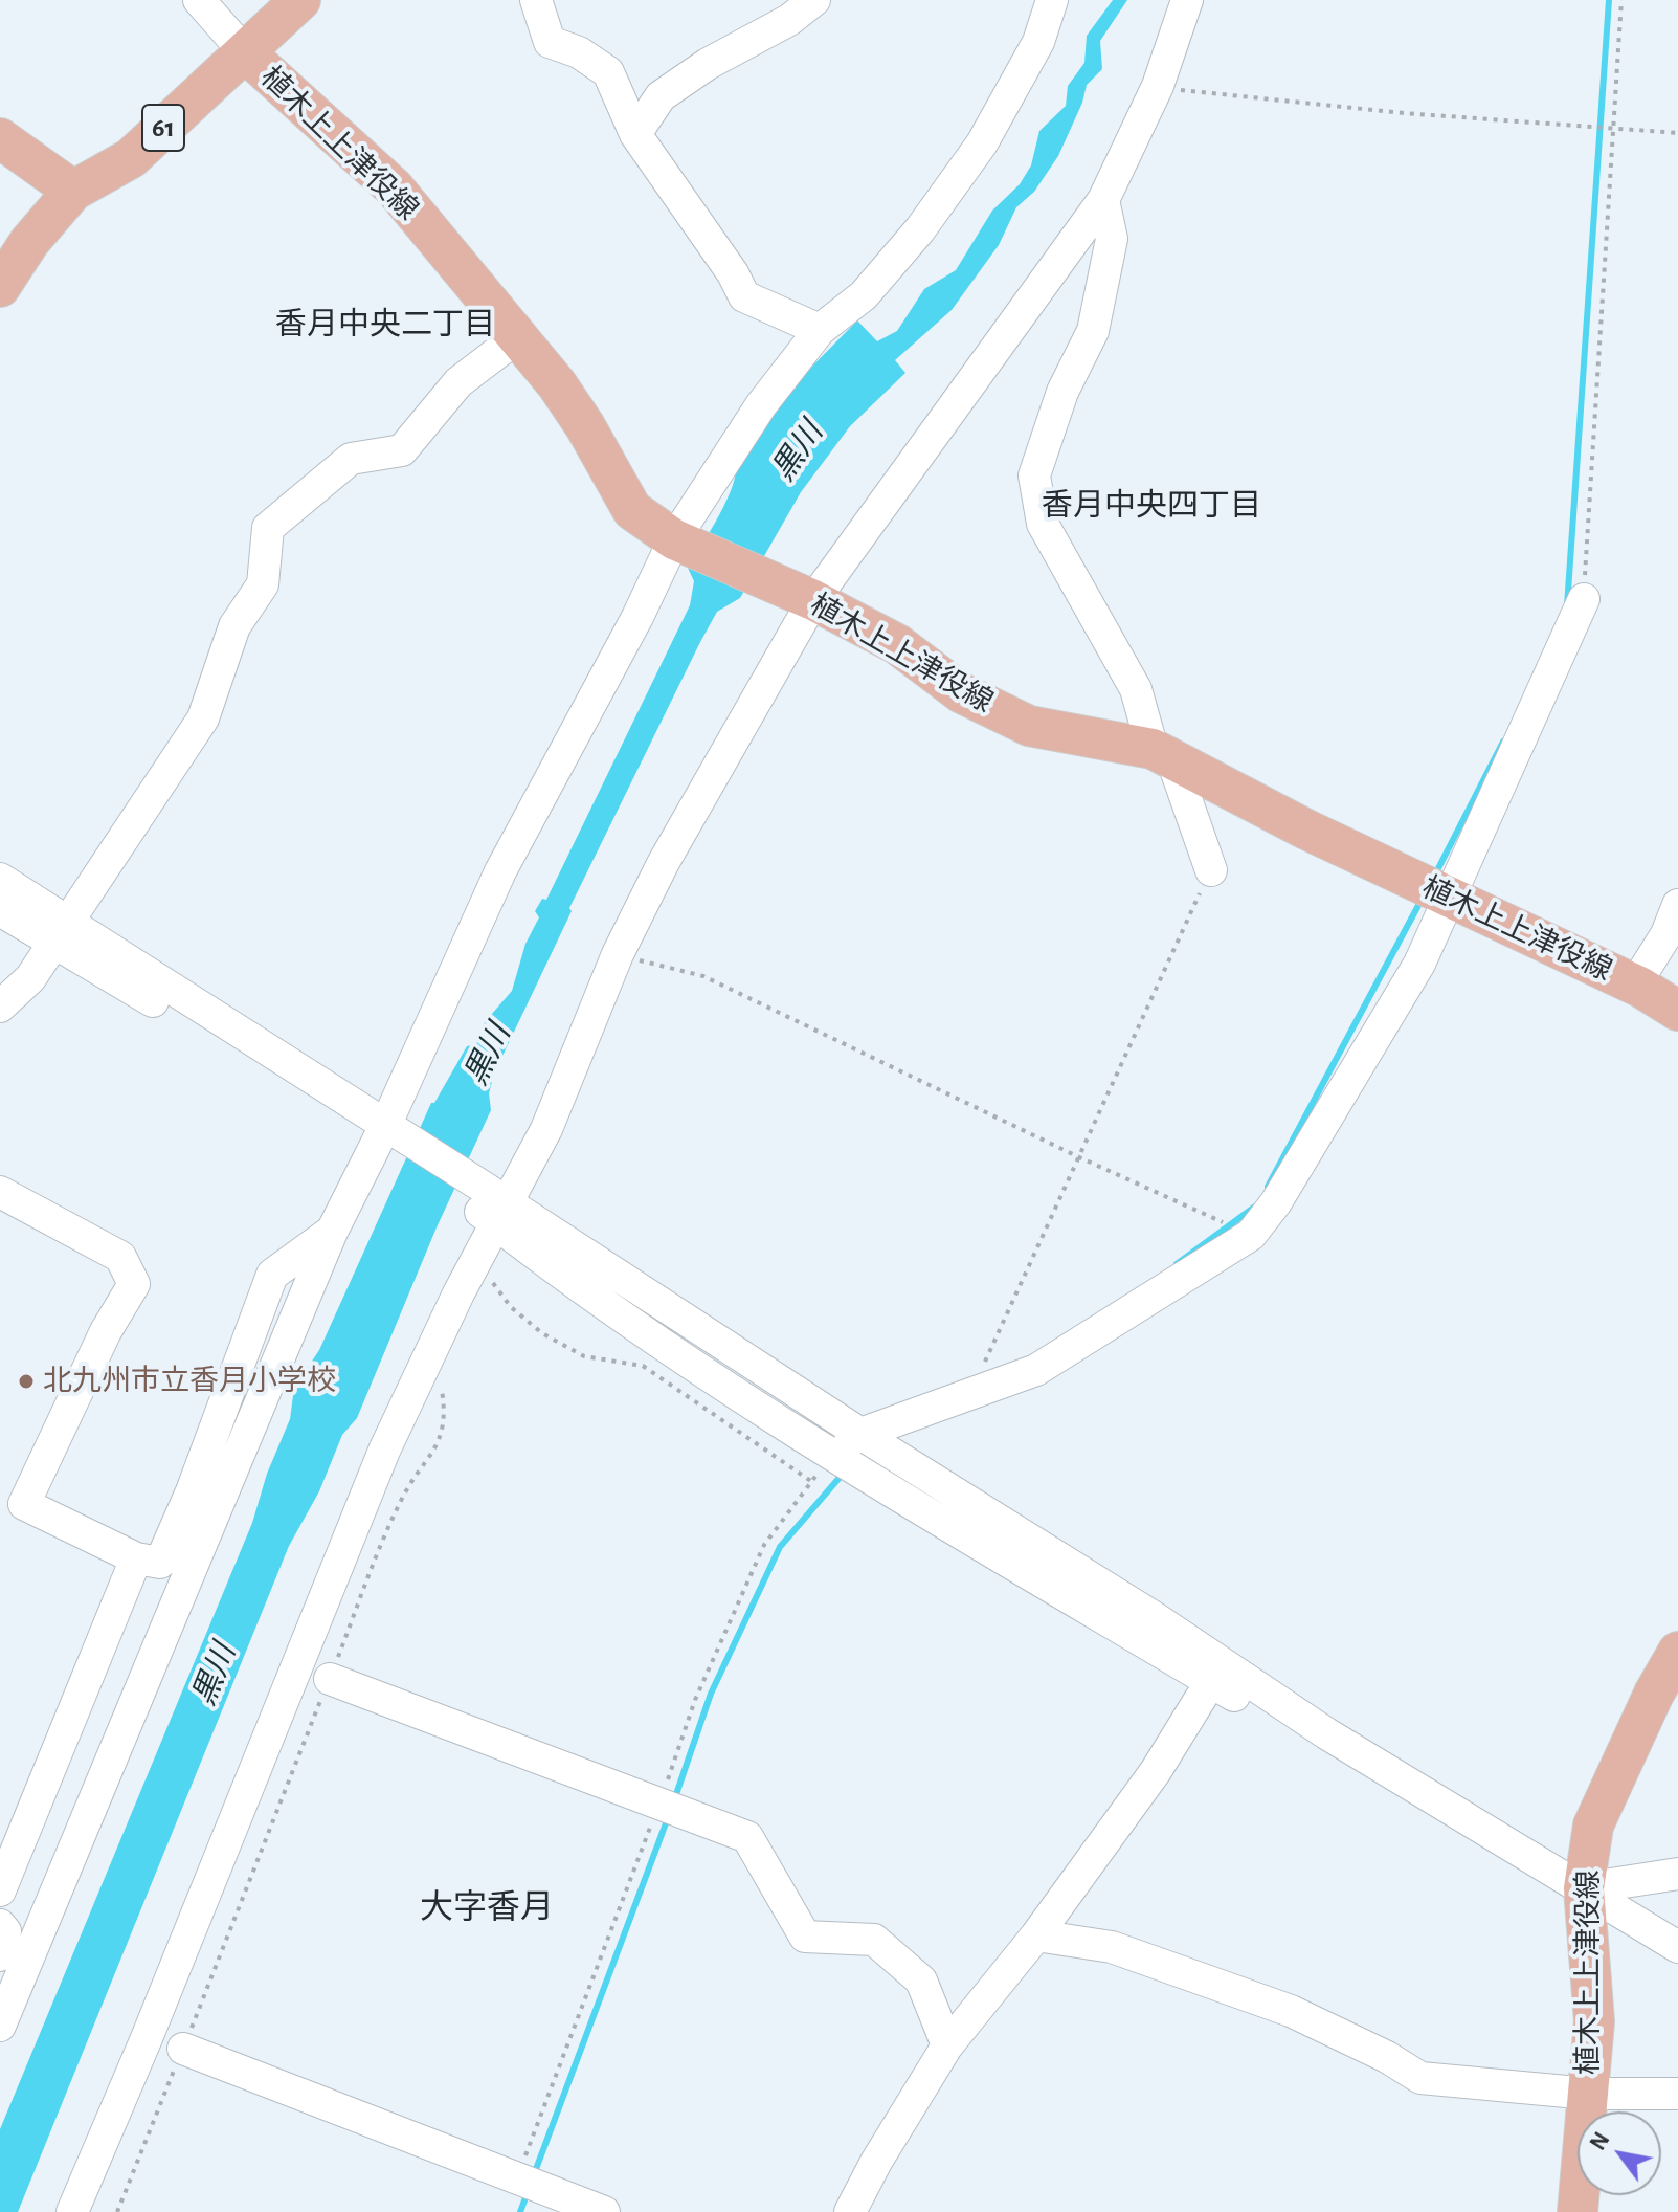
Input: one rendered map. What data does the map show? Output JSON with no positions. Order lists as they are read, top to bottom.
{
  "streets": {
    "main road": ["61", "植木上上津役線"]
  },
  "crossings": [
    ["61", "植木上上津役線"]
  ],
  "districts": ["香月中央二丁目", "香月中央四丁目", "大字香月"],
  "water": ["黒川"],
  "places": ["北九州市立香月小学校"],
  "north": "top left"
}
